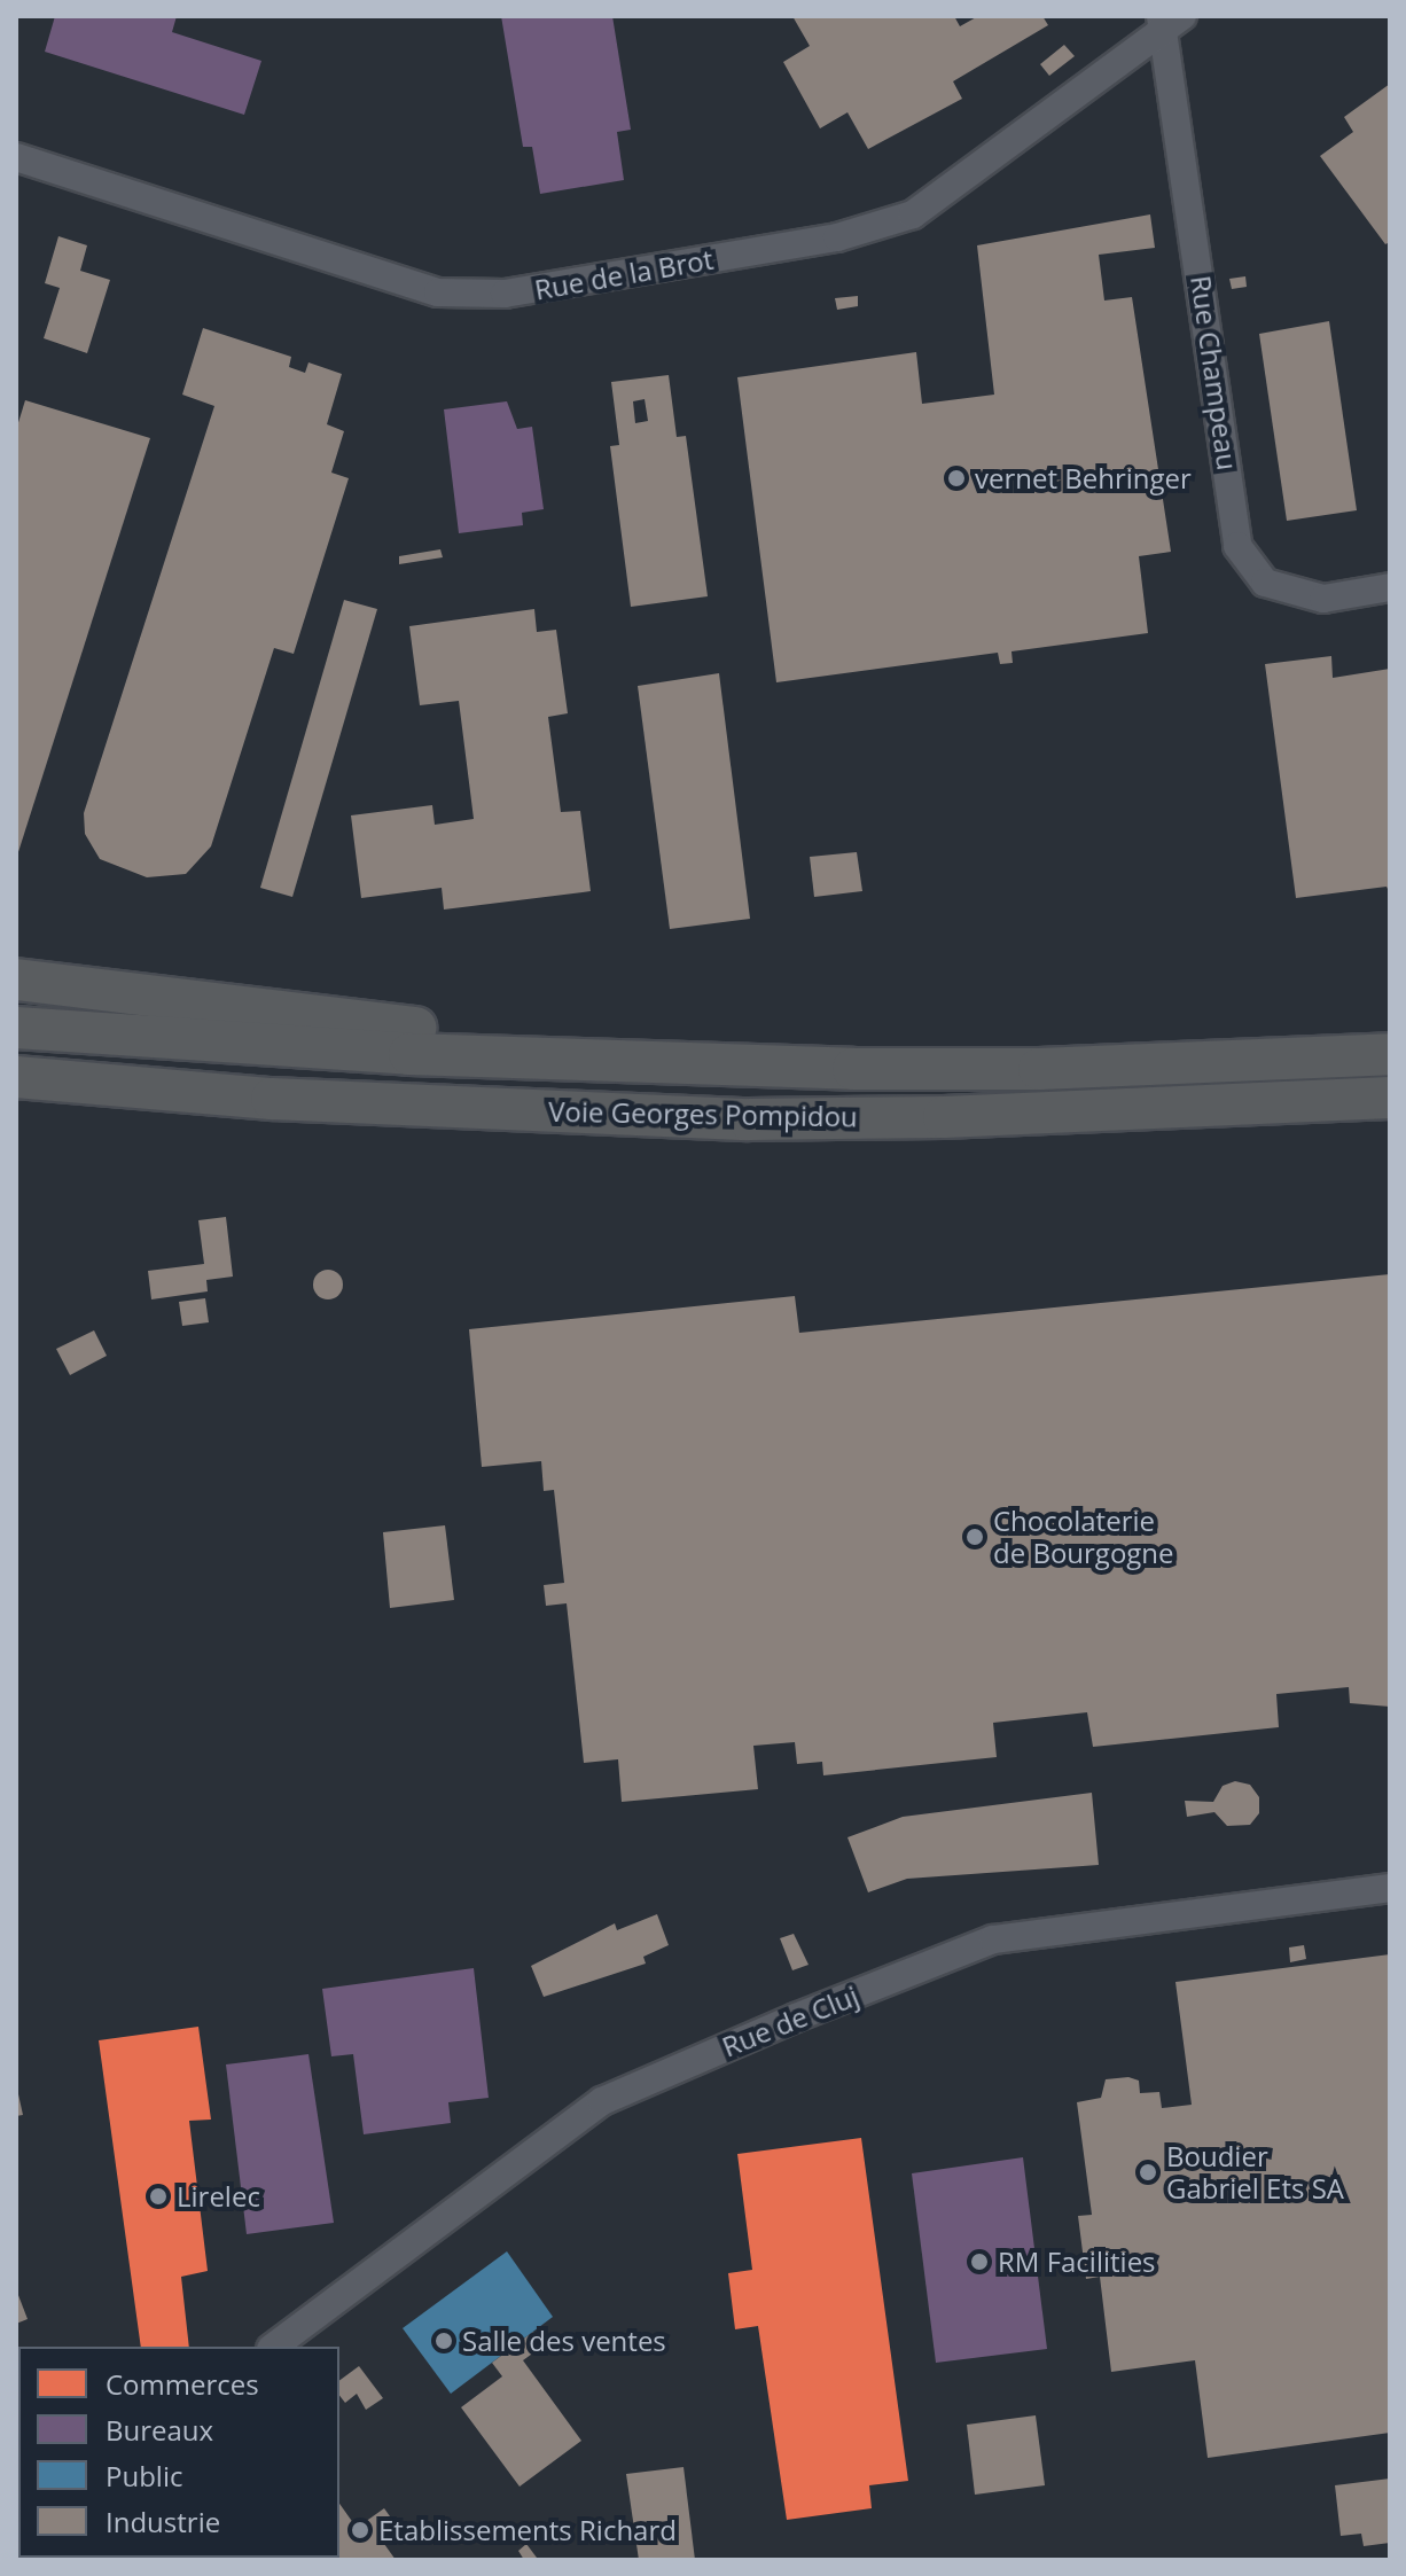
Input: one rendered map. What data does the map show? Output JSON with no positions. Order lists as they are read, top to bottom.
{
  "streets": {
    "highway": ["Voie Georges Pompidou"],
    "street": ["Rue de la Brot", "Rue Champeau", "Rue de Cluj"]
  },
  "crossings": [
    ["Rue de la Brot", "Rue Champeau"]
  ],
  "places": [
    "vernet Behringer",
    "Chocolaterie de Bourgogne",
    "Boudier Gabriel Ets SA",
    "Lirelec",
    "RM Facilities",
    "Salle des ventes",
    "Etablissements Richard"
  ],
  "legend": [
    "Commerces",
    "Bureaux",
    "Public",
    "Industrie"
  ]
}
